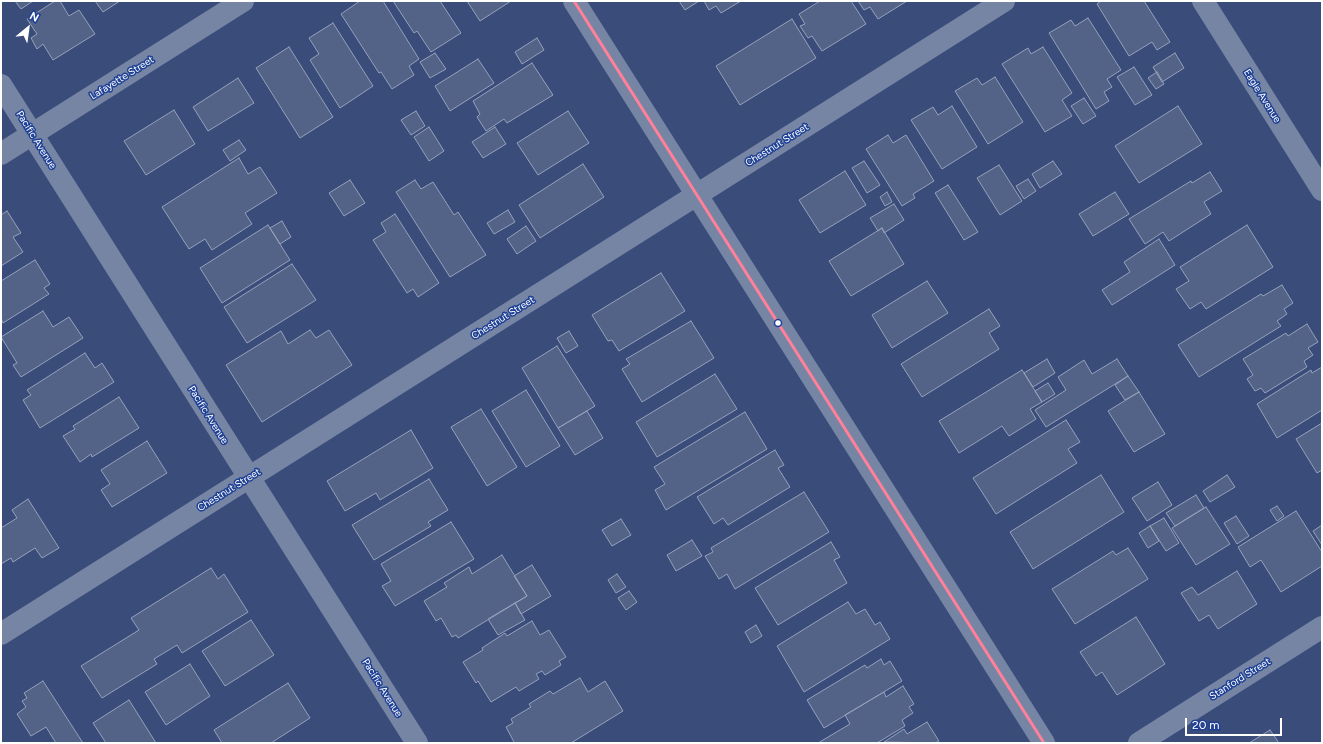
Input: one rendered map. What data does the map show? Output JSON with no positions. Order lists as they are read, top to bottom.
{
  "streets": {
    "street": [
      "Lafayette Street",
      "Eagle Avenue",
      "Pacific Avenue",
      "Chestnut Street",
      "Stanford Street"
    ]
  },
  "crossings": [
    ["Lafayette Street", "Pacific Avenue"],
    ["Pacific Avenue", "Chestnut Street"]
  ],
  "scale_bar": "20 m",
  "north": "top right"
}
